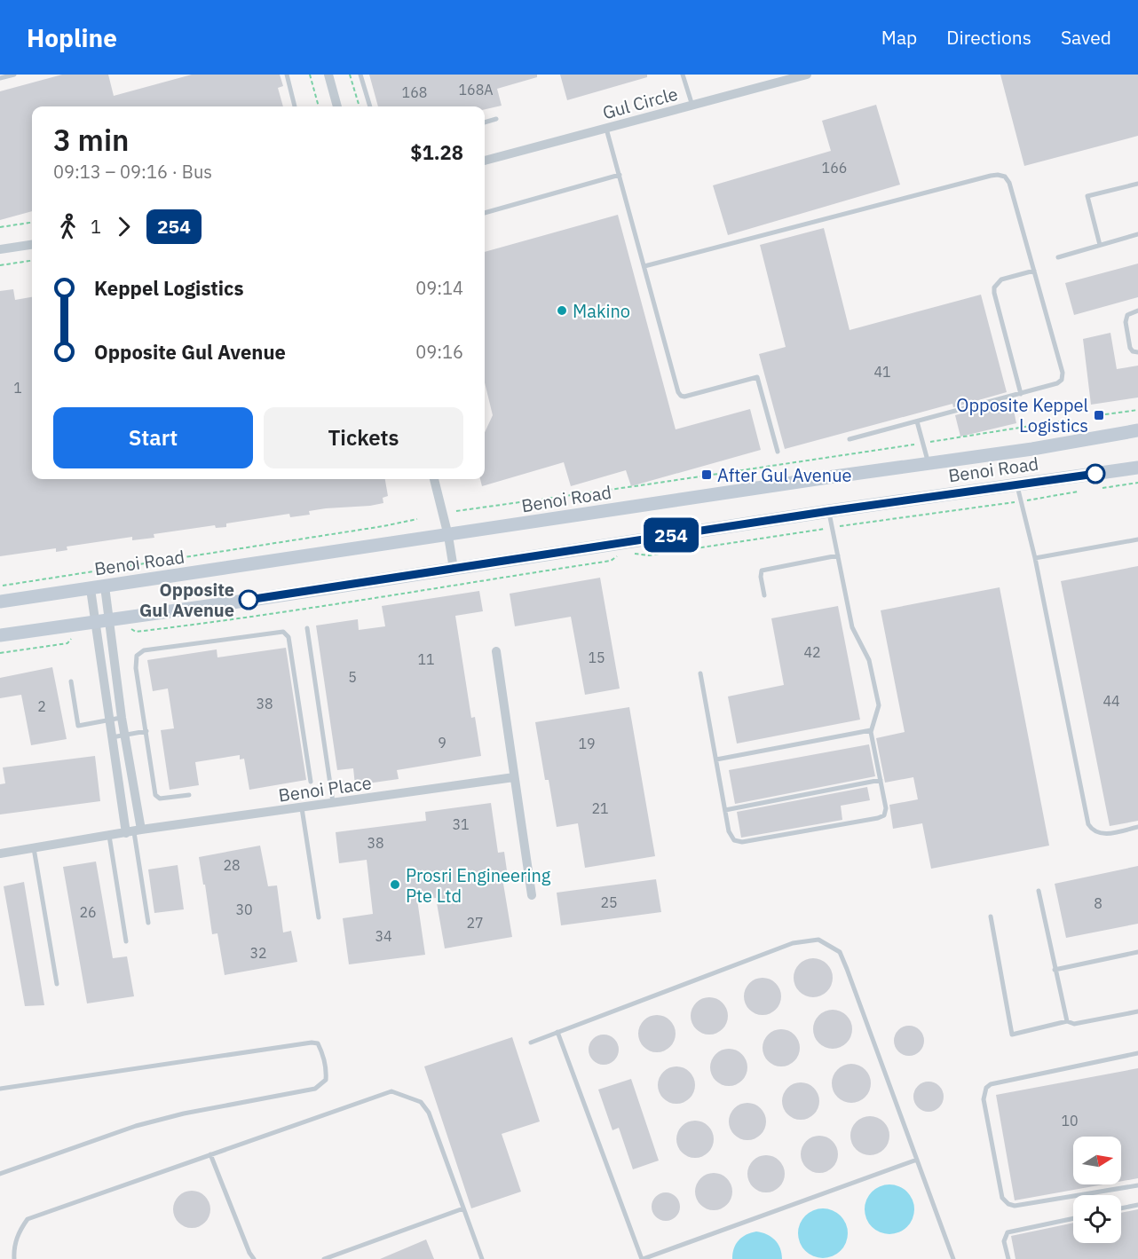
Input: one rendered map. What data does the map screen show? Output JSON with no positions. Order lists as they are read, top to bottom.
{
  "streets": {
    "main road": ["Benoi Road"],
    "street": ["Gul Circle", "Benoi Place"]
  },
  "places": {
    "other": ["Makino", "Opposite Gul Avenue", "Prosri Engineering Pte Ltd"],
    "transit": ["Opposite Keppel Logistics", "After Gul Avenue"]
  },
  "lines": ["bus line 254"],
  "house_numbers": [
    "168A",
    "168",
    "166",
    "41",
    "1",
    "42",
    "15",
    "11",
    "5",
    "44",
    "38",
    "2",
    "9",
    "19",
    "21",
    "31",
    "38",
    "28",
    "25",
    "8",
    "30",
    "26",
    "27",
    "34",
    "32",
    "10"
  ],
  "north": "right",
  "page": {
    "header": "Hopline",
    "nav": ["Map", "Directions", "Saved"],
    "on_map": "254",
    "heading": ["3 min", "09:13 – 09:16 · Bus", "$1.28"],
    "legs": ["1", "254"],
    "list": [
      {
        "name": "Keppel Logistics",
        "value": "09:14"
      },
      {
        "name": "Opposite Gul Avenue",
        "value": "09:16"
      }
    ],
    "buttons": ["Start", "Tickets"]
  }
}
